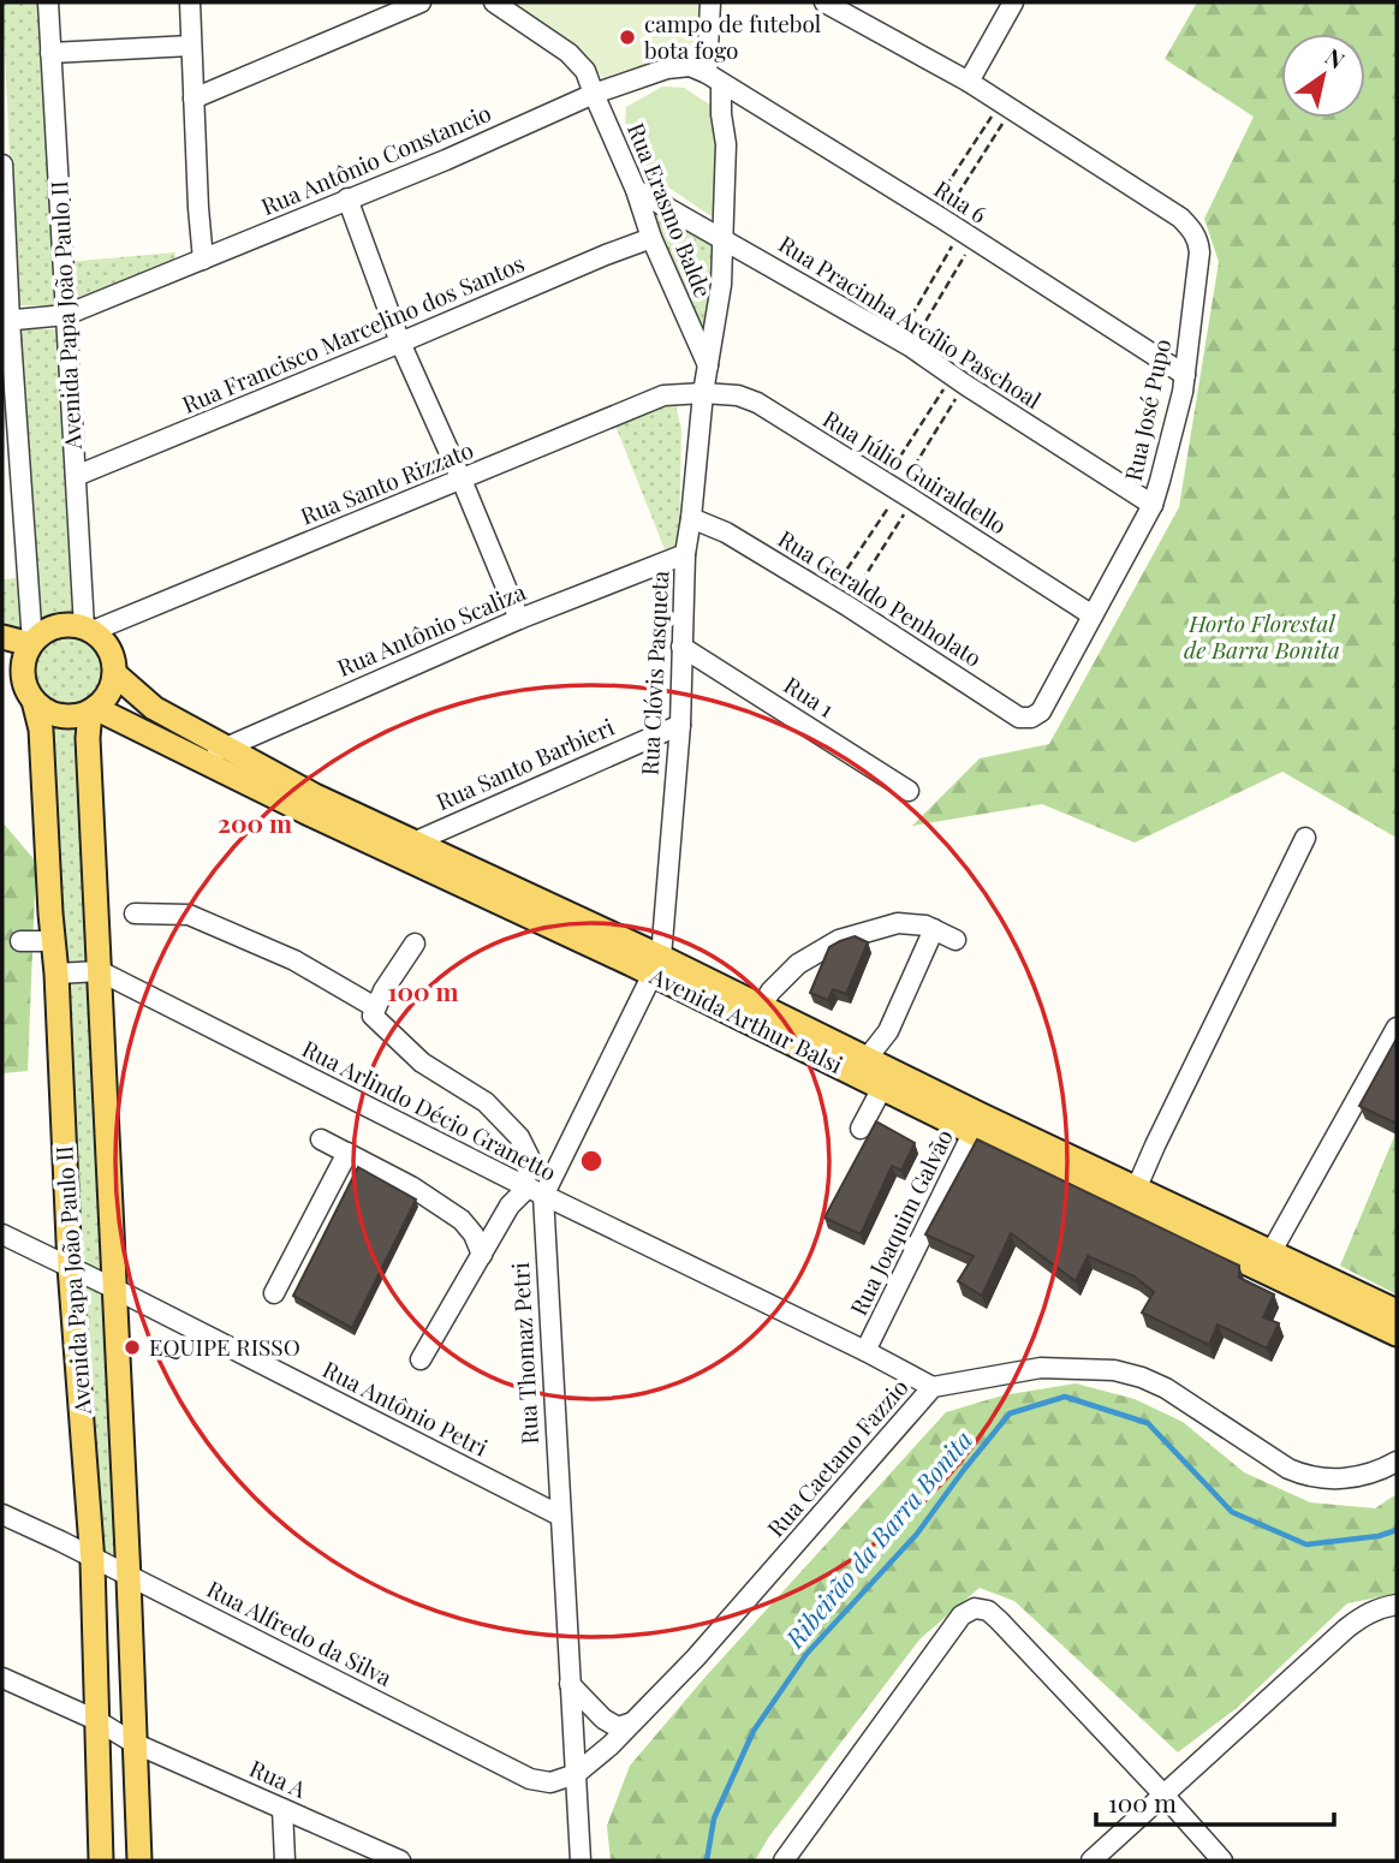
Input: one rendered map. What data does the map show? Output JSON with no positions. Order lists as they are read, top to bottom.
{
  "streets": {
    "main road": ["Avenida Papa João Paulo II", "Avenida Arthur Balsi"],
    "street": [
      "Rua Antônio Constancio",
      "Rua 6",
      "Rua Erasmo Balde",
      "Rua Pracinha Arcílio Paschoal",
      "Rua Francisco Marcelino dos Santos",
      "Rua José Pupo",
      "Rua Júlio Guiraldello",
      "Rua Santo Rizzato",
      "Rua Geraldo Penholato",
      "Rua Antônio Scaliza",
      "Rua Clóvis Pasqueta",
      "Rua 1",
      "Rua Santo Barbieri",
      "Rua Arlindo Décio Granetto",
      "Rua Joaquim Galvão",
      "Rua Thomaz Petri",
      "Rua Antônio Petri",
      "Rua Caetano Fazzio",
      "Rua Alfredo da Silva",
      "Rua A"
    ]
  },
  "crossings": [
    ["Rua Antônio Constancio", "Rua 6"],
    ["Rua Antônio Constancio", "Rua Erasmo Balde"],
    ["Rua Antônio Constancio", "Avenida Papa João Paulo II"],
    ["Rua 6", "Rua José Pupo"],
    ["Rua Erasmo Balde", "Rua Pracinha Arcílio Paschoal"],
    ["Rua Erasmo Balde", "Rua Francisco Marcelino dos Santos"],
    ["Avenida Papa João Paulo II", "Rua Francisco Marcelino dos Santos"],
    ["Avenida Papa João Paulo II", "Rua Santo Rizzato"],
    ["Avenida Papa João Paulo II", "Avenida Arthur Balsi"],
    ["Avenida Papa João Paulo II", "Rua Arlindo Décio Granetto"],
    ["Avenida Papa João Paulo II", "Rua Antônio Petri"],
    ["Avenida Papa João Paulo II", "Rua Alfredo da Silva"],
    ["Avenida Papa João Paulo II", "Rua A"],
    ["Rua Pracinha Arcílio Paschoal", "Rua José Pupo"],
    ["Rua José Pupo", "Rua Júlio Guiraldello"],
    ["Rua José Pupo", "Rua Geraldo Penholato"],
    ["Rua Júlio Guiraldello", "Rua Santo Rizzato"],
    ["Rua Júlio Guiraldello", "Rua Clóvis Pasqueta"],
    ["Rua Santo Rizzato", "Rua Clóvis Pasqueta"],
    ["Rua Santo Rizzato", "Avenida Arthur Balsi"],
    ["Rua Geraldo Penholato", "Rua Clóvis Pasqueta"],
    ["Rua Antônio Scaliza", "Rua Clóvis Pasqueta"],
    ["Rua Antônio Scaliza", "Avenida Arthur Balsi"],
    ["Rua Clóvis Pasqueta", "Rua 1"],
    ["Rua Clóvis Pasqueta", "Rua Santo Barbieri"],
    ["Rua Clóvis Pasqueta", "Avenida Arthur Balsi"],
    ["Rua Clóvis Pasqueta", "Rua Thomaz Petri"],
    ["Rua Santo Barbieri", "Avenida Arthur Balsi"],
    ["Avenida Arthur Balsi", "Rua Joaquim Galvão"],
    ["Avenida Arthur Balsi", "Rua Thomaz Petri"],
    ["Rua Arlindo Décio Granetto", "Rua Joaquim Galvão"],
    ["Rua Arlindo Décio Granetto", "Rua Thomaz Petri"],
    ["Rua Arlindo Décio Granetto", "Rua Caetano Fazzio"],
    ["Rua Thomaz Petri", "Rua Antônio Petri"],
    ["Rua Thomaz Petri", "Rua Caetano Fazzio"],
    ["Rua Thomaz Petri", "Rua Alfredo da Silva"],
    ["Rua Caetano Fazzio", "Rua Alfredo da Silva"]
  ],
  "water": ["Ribeirão da Barra Bonita"],
  "parks": ["Horto Florestal de Barra Bonita"],
  "places": ["campo de futebol bota fogo", "EQUIPE RISSO"],
  "scale_bar": "100 m",
  "north": "top right",
  "rings": ["200 m", "100 m"]
}
